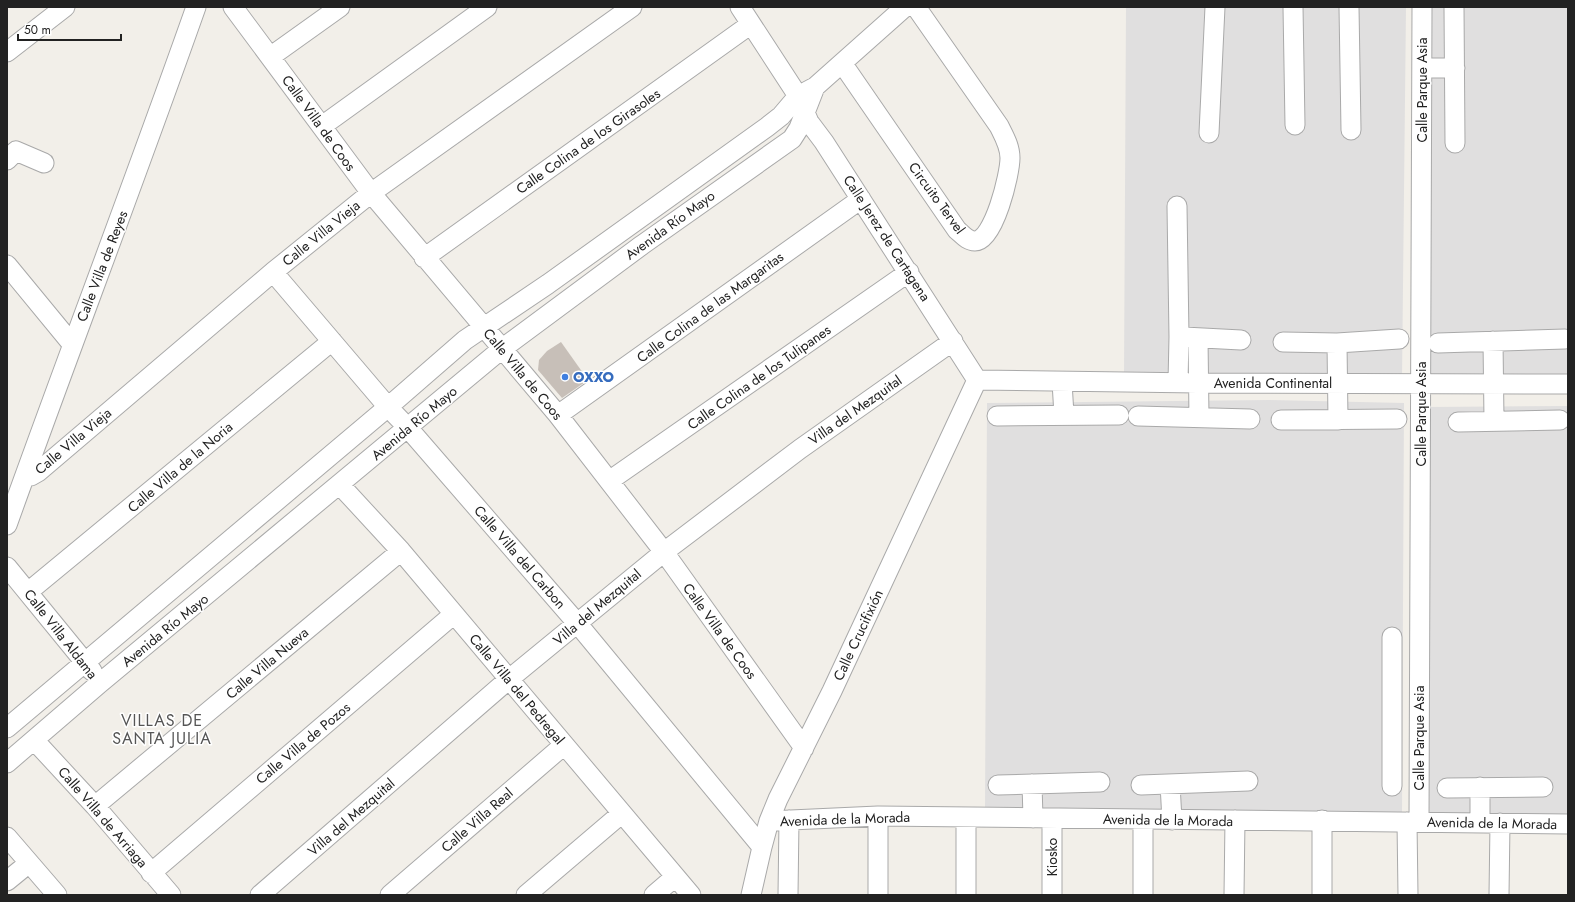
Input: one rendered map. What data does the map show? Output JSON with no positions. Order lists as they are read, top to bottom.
{
  "streets": {
    "street": [
      "Calle Parque Asia",
      "Calle Villa de Coos",
      "Calle Colina de los Girasoles",
      "Circuito Tervel",
      "Avenida Río Mayo",
      "Calle Villa Vieja",
      "Calle Jerez de Cartagena",
      "Calle Villa de Reyes",
      "Calle Colina de las Margaritas",
      "Calle Colina de los Tulipanes",
      "Avenida Continental",
      "Villa del Mezquital",
      "Calle Villa de la Noria",
      "Calle Villa del Carbon",
      "Calle Villa Aldama",
      "Calle Crucifixión",
      "Calle Villa Nueva",
      "Calle Villa del Pedregal",
      "Calle Villa de Pozos",
      "Calle Villa de Arriaga",
      "Avenida de la Morada",
      "Calle Villa Real",
      "Kiosko"
    ]
  },
  "crossings": [
    ["Calle Parque Asia", "Avenida Continental"],
    ["Calle Parque Asia", "Avenida de la Morada"],
    ["Calle Villa de Coos", "Calle Colina de los Girasoles"],
    ["Calle Villa de Coos", "Avenida Río Mayo"],
    ["Calle Villa de Coos", "Calle Villa Vieja"],
    ["Calle Villa de Coos", "Calle Colina de las Margaritas"],
    ["Calle Villa de Coos", "Calle Colina de los Tulipanes"],
    ["Calle Villa de Coos", "Villa del Mezquital"],
    ["Calle Villa de Coos", "Calle Crucifixión"],
    ["Calle Colina de los Girasoles", "Calle Jerez de Cartagena"],
    ["Circuito Tervel", "Avenida Río Mayo"],
    ["Avenida Río Mayo", "Calle Jerez de Cartagena"],
    ["Avenida Río Mayo", "Calle Villa del Carbon"],
    ["Avenida Río Mayo", "Calle Villa Aldama"],
    ["Avenida Río Mayo", "Calle Villa del Pedregal"],
    ["Avenida Río Mayo", "Calle Villa de Arriaga"],
    ["Calle Villa Vieja", "Calle Villa de Reyes"],
    ["Calle Villa Vieja", "Calle Villa del Carbon"],
    ["Calle Jerez de Cartagena", "Calle Colina de las Margaritas"],
    ["Calle Jerez de Cartagena", "Calle Colina de los Tulipanes"],
    ["Calle Jerez de Cartagena", "Avenida Continental"],
    ["Calle Jerez de Cartagena", "Villa del Mezquital"],
    ["Calle Jerez de Cartagena", "Calle Crucifixión"],
    ["Avenida Continental", "Calle Crucifixión"],
    ["Villa del Mezquital", "Calle Villa del Carbon"],
    ["Villa del Mezquital", "Calle Villa del Pedregal"],
    ["Calle Villa de la Noria", "Calle Villa del Carbon"],
    ["Calle Villa de la Noria", "Calle Villa Aldama"],
    ["Calle Villa del Carbon", "Calle Crucifixión"],
    ["Calle Crucifixión", "Avenida de la Morada"],
    ["Calle Villa Nueva", "Calle Villa del Pedregal"],
    ["Calle Villa Nueva", "Calle Villa de Arriaga"],
    ["Calle Villa del Pedregal", "Calle Villa de Pozos"],
    ["Calle Villa del Pedregal", "Calle Villa Real"],
    ["Calle Villa de Pozos", "Calle Villa de Arriaga"],
    ["Avenida de la Morada", "Kiosko"]
  ],
  "districts": ["VILLAS DE SANTA JULIA"],
  "places": ["OXXO"],
  "scale_bar": "50 m"
}
